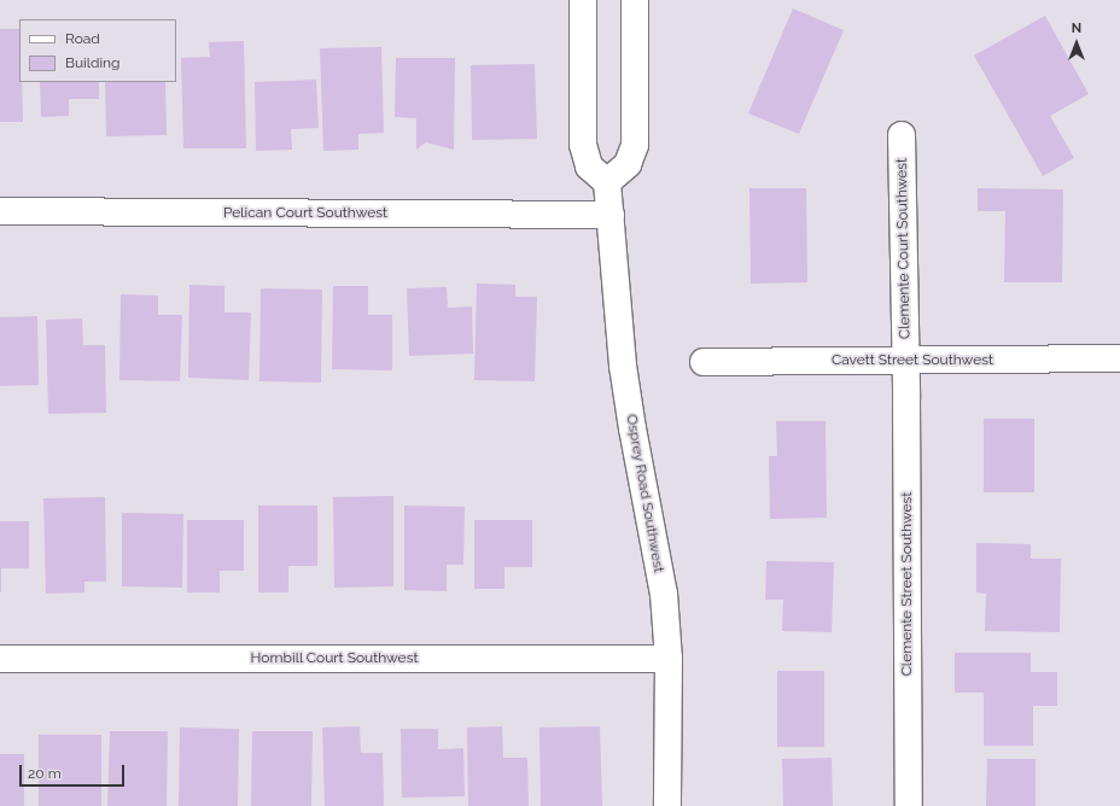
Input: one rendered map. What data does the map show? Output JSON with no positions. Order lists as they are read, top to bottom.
{
  "streets": {
    "street": [
      "Pelican Court Southwest",
      "Clemente Court Southwest",
      "Cavett Street Southwest",
      "Osprey Road Southwest",
      "Clemente Street Southwest",
      "Hornbill Court Southwest"
    ]
  },
  "crossings": [
    ["Pelican Court Southwest", "Osprey Road Southwest"],
    ["Clemente Court Southwest", "Cavett Street Southwest"],
    ["Clemente Court Southwest", "Clemente Street Southwest"],
    ["Cavett Street Southwest", "Clemente Street Southwest"],
    ["Osprey Road Southwest", "Hornbill Court Southwest"]
  ],
  "legend": ["Road", "Building"],
  "scale_bar": "20 m",
  "north": "top"
}
